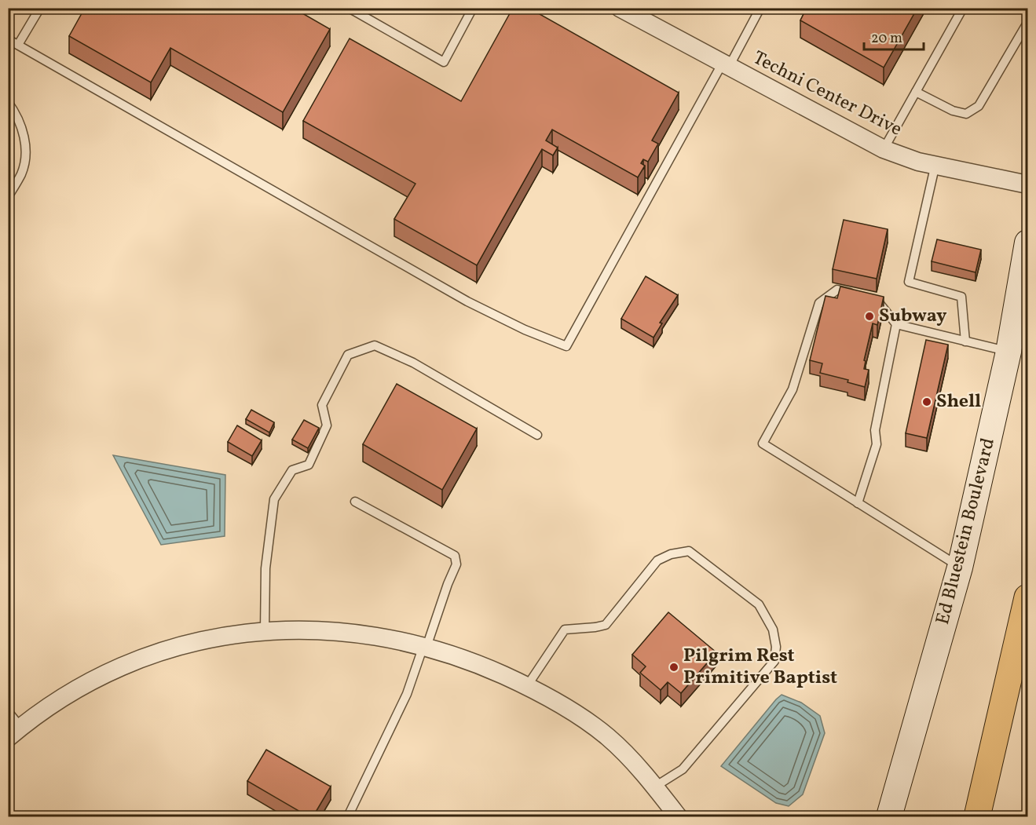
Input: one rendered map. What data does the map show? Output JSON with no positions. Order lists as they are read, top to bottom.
{
  "streets": {
    "main road": ["Ed Bluestein Boulevard"],
    "street": ["Techni Center Drive"]
  },
  "places": ["Subway", "Shell", "Pilgrim Rest Primitive Baptist"],
  "scale_bar": "20 m"
}
